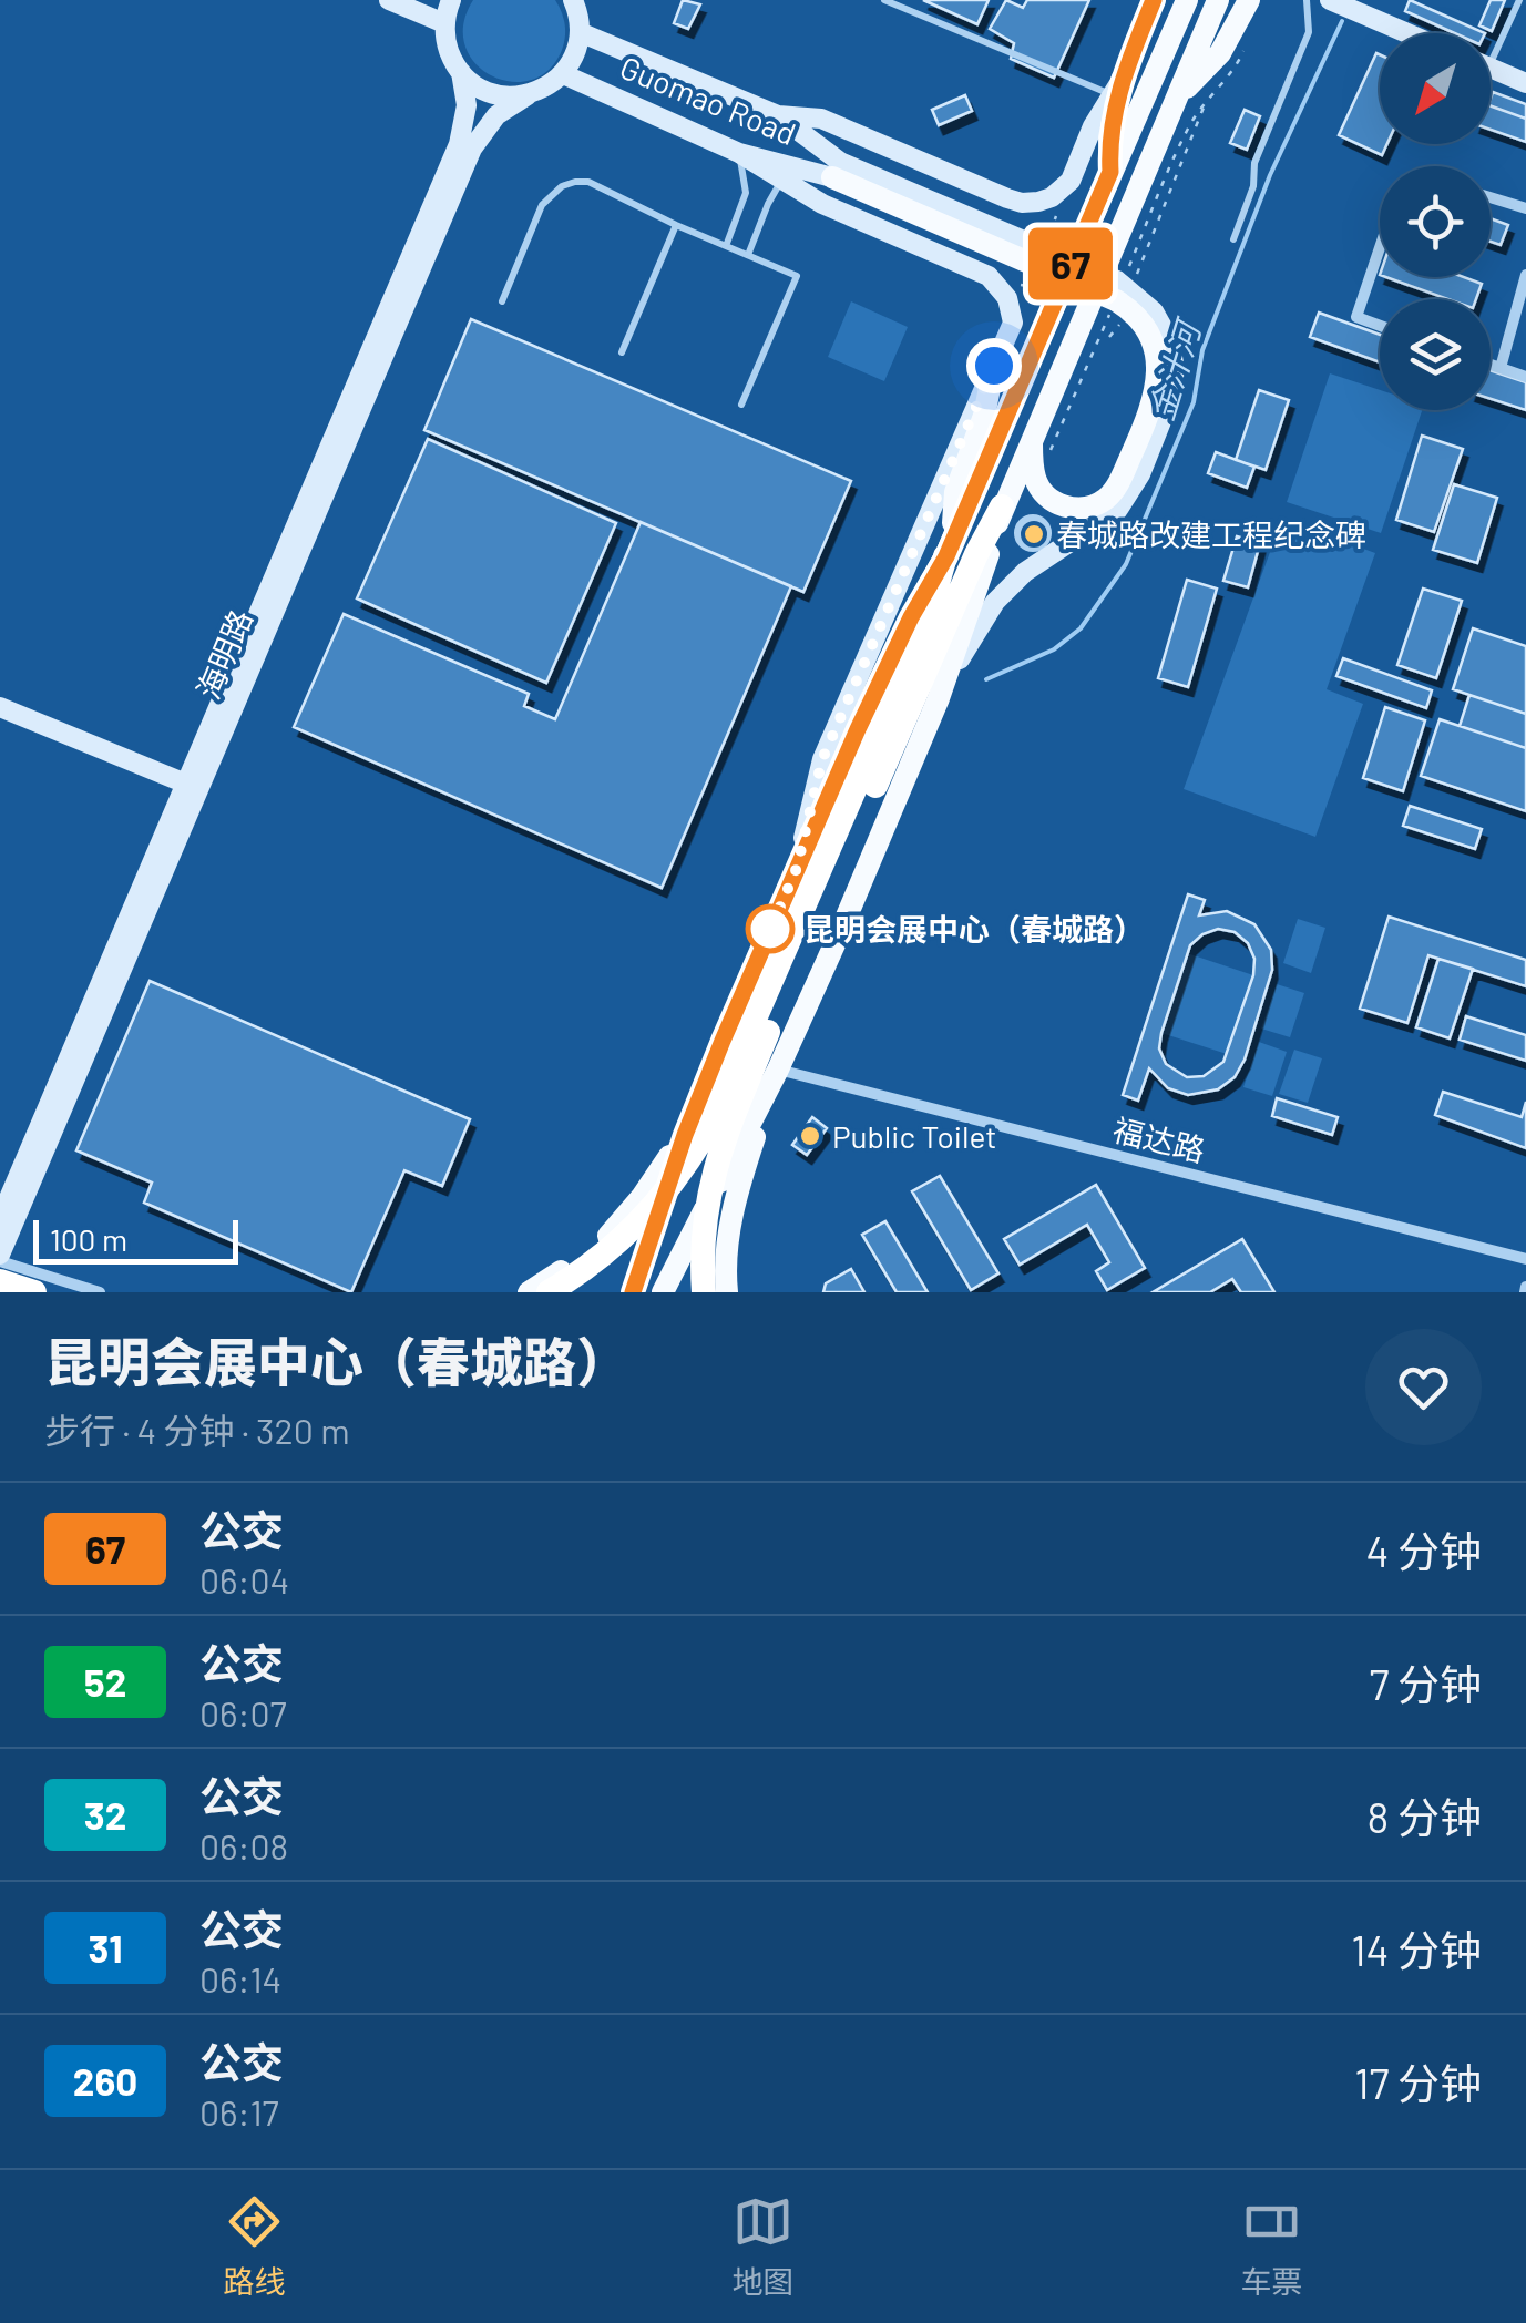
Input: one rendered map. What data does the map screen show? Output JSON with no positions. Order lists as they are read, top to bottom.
{
  "streets": {
    "main road": ["Guomao Road", "海明路"],
    "street": ["福达路"]
  },
  "crossings": [
    ["Guomao Road", "海明路"]
  ],
  "water": ["金汁河"],
  "places": ["春城路改建工程纪念碑", "昆明会展中心（春城路）", "Public Toilet"],
  "lines": ["bus line 67"],
  "scale_bar": "100 m",
  "north": "bottom left",
  "page": {
    "on_map": "67",
    "scale": "100 m",
    "heading": ["昆明会展中心（春城路）", "步行 · 4 分钟 · 320 m"],
    "list": [
      {
        "mark": "67",
        "name": "公交",
        "note": "06:04",
        "value": "4 分钟"
      },
      {
        "mark": "52",
        "name": "公交",
        "note": "06:07",
        "value": "7 分钟"
      },
      {
        "mark": "32",
        "name": "公交",
        "note": "06:08",
        "value": "8 分钟"
      },
      {
        "mark": "31",
        "name": "公交",
        "note": "06:14",
        "value": "14 分钟"
      },
      {
        "mark": "260",
        "name": "公交",
        "note": "06:17",
        "value": "17 分钟"
      }
    ],
    "tabs": ["路线", "地图", "车票"]
  }
}
